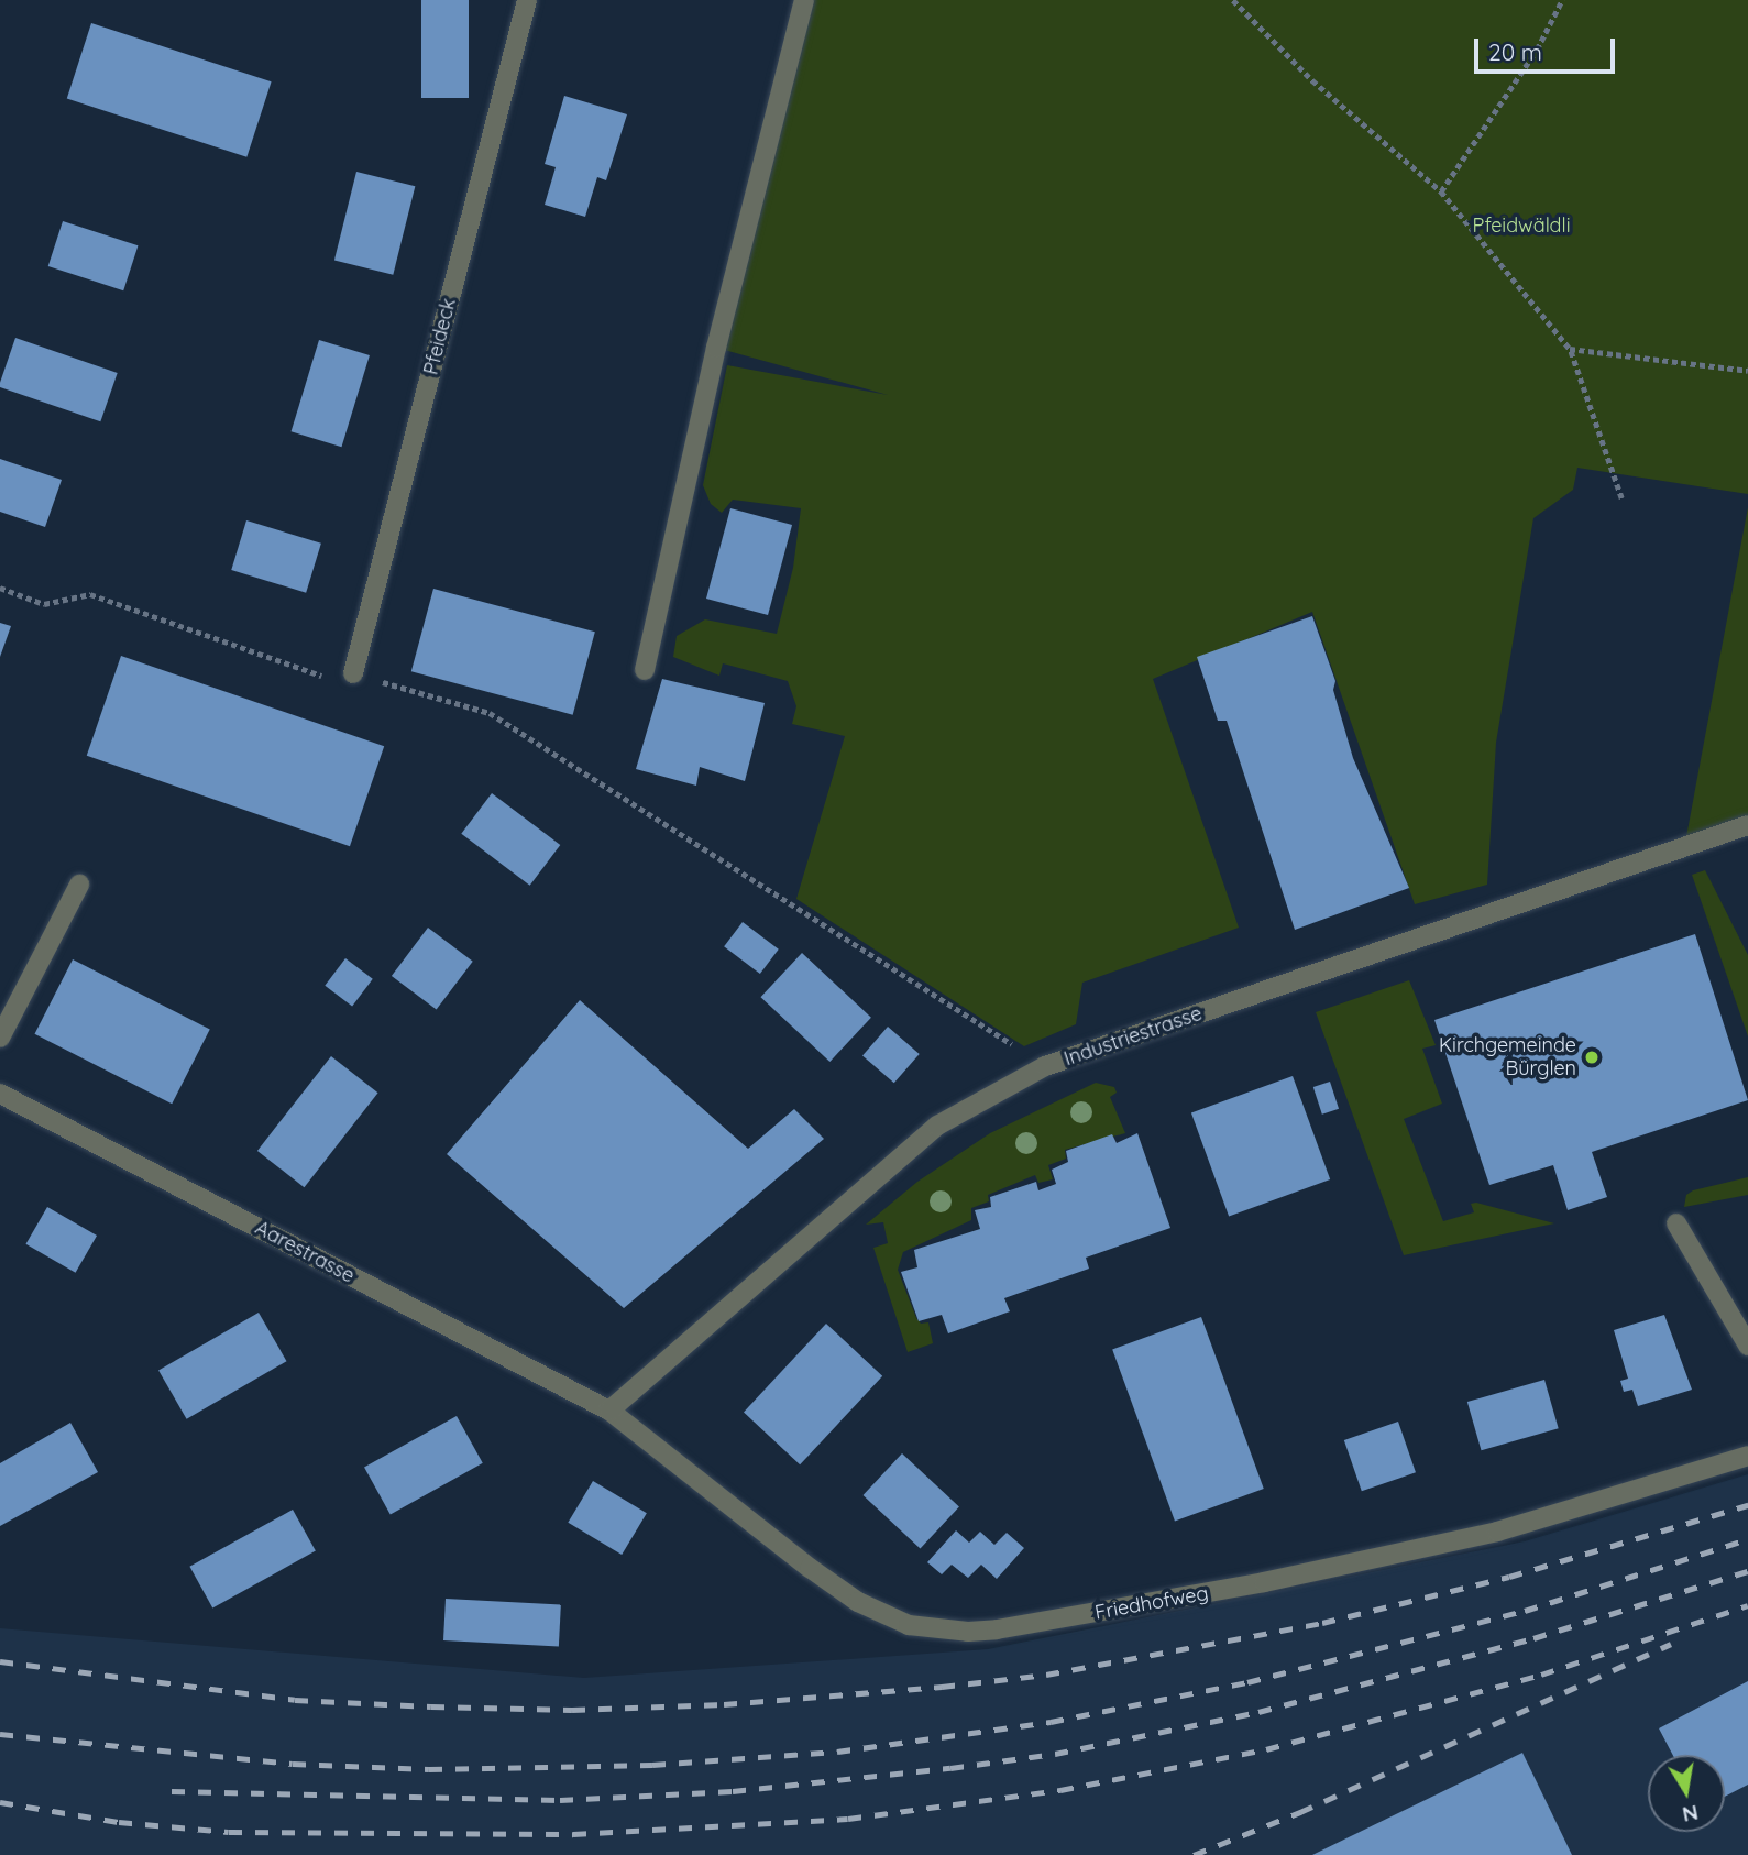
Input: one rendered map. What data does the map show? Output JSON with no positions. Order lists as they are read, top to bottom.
{
  "streets": {
    "street": [
      "Pfeideck",
      "Industriestrasse",
      "Aarestrasse",
      "Friedhofweg"
    ]
  },
  "crossings": [
    ["Industriestrasse", "Aarestrasse"],
    ["Industriestrasse", "Friedhofweg"],
    ["Aarestrasse", "Friedhofweg"]
  ],
  "parks": ["Pfeidwäldli"],
  "places": ["Kirchgemeinde Bürglen"],
  "scale_bar": "20 m",
  "north": "bottom"
}
